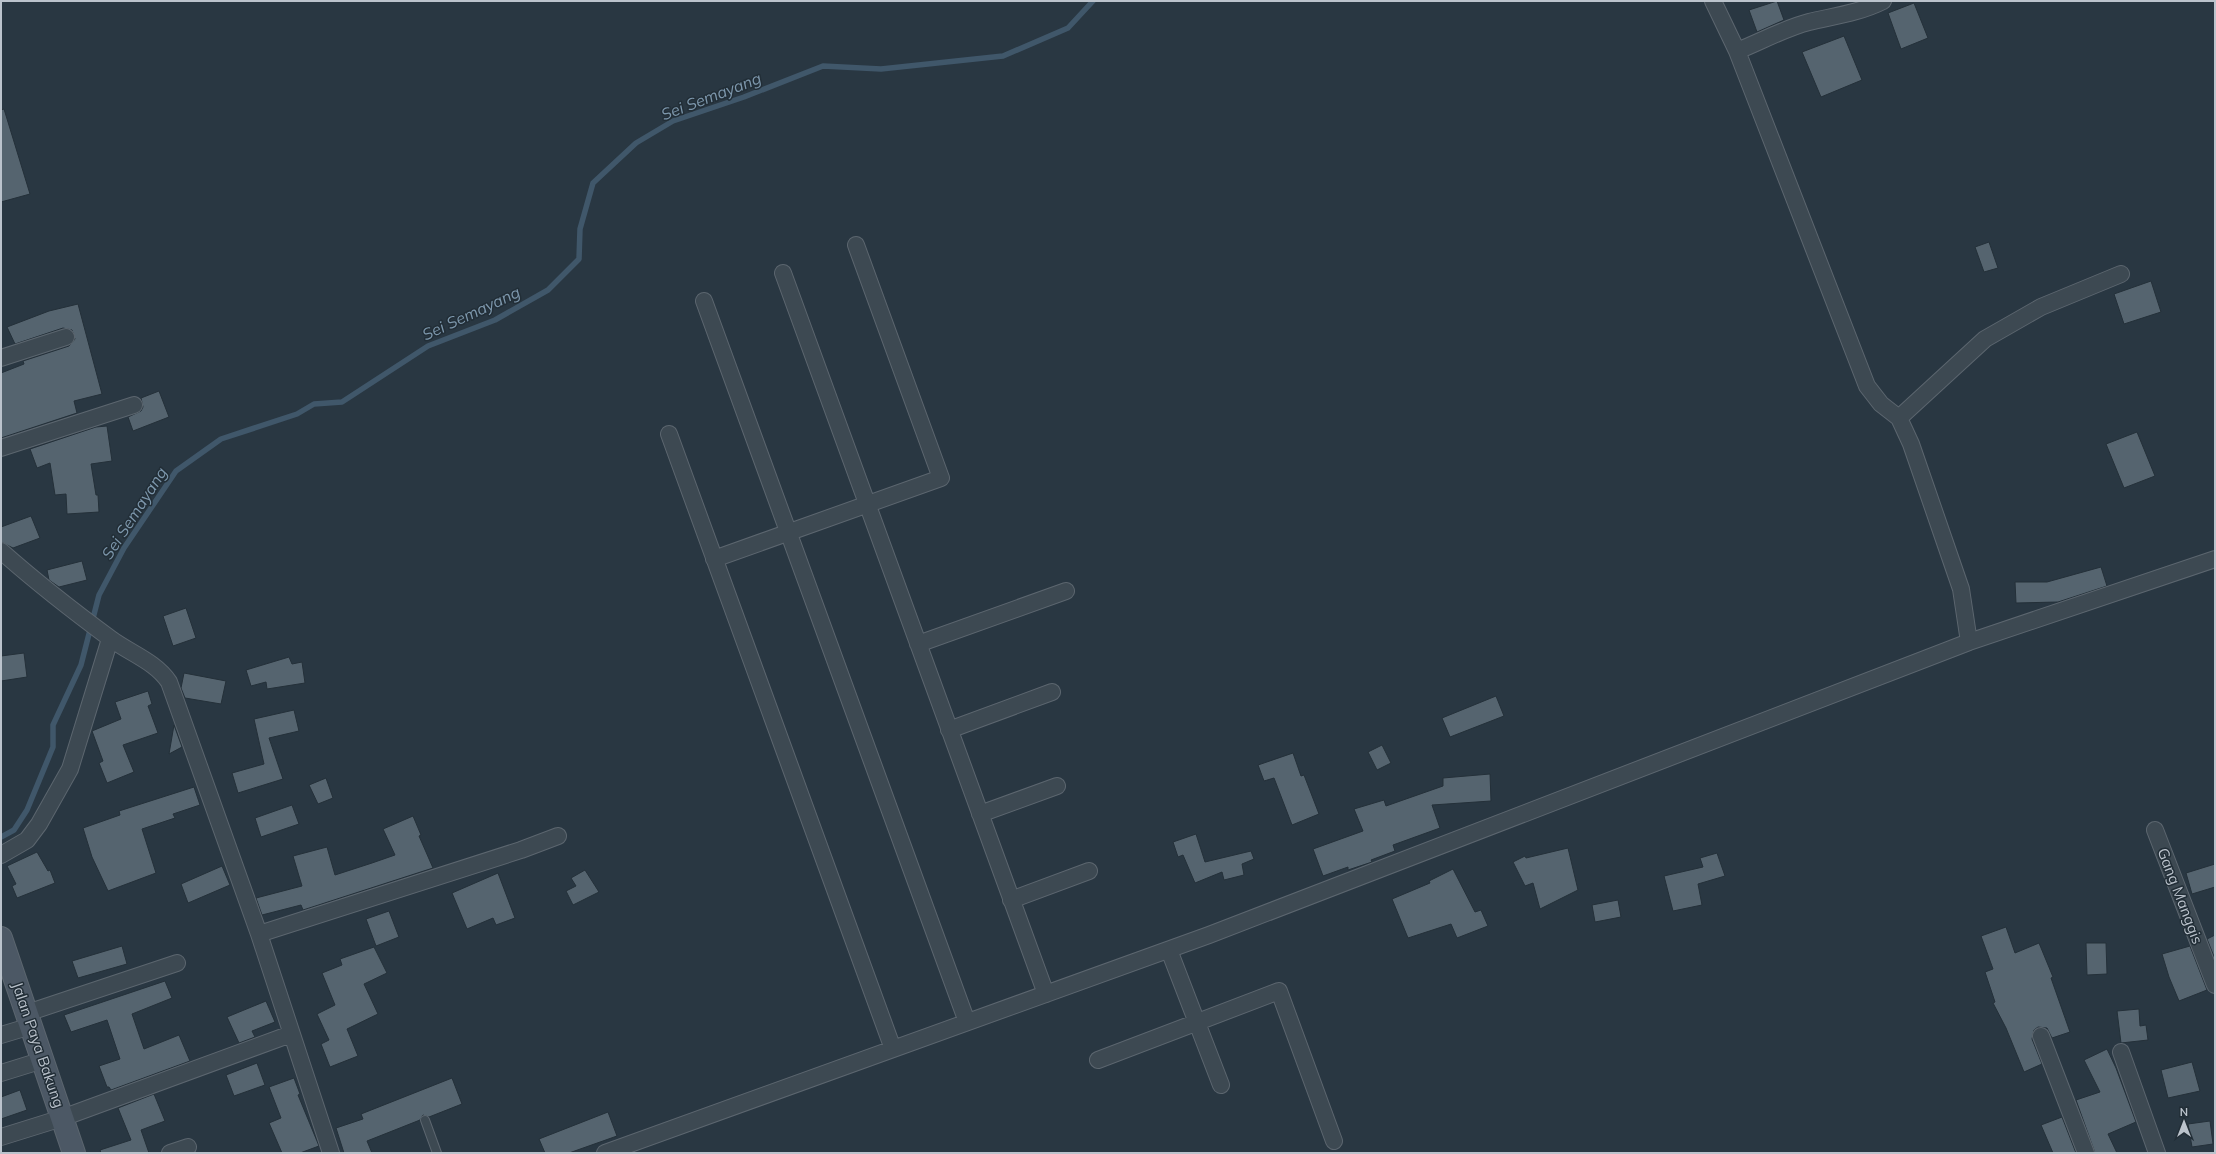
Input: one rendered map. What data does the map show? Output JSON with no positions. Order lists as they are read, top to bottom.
{
  "streets": {
    "main road": ["Jalan Paya Bakung"],
    "street": ["Gang Manggis"]
  },
  "water": ["Sei Semayang"],
  "north": "top"
}
